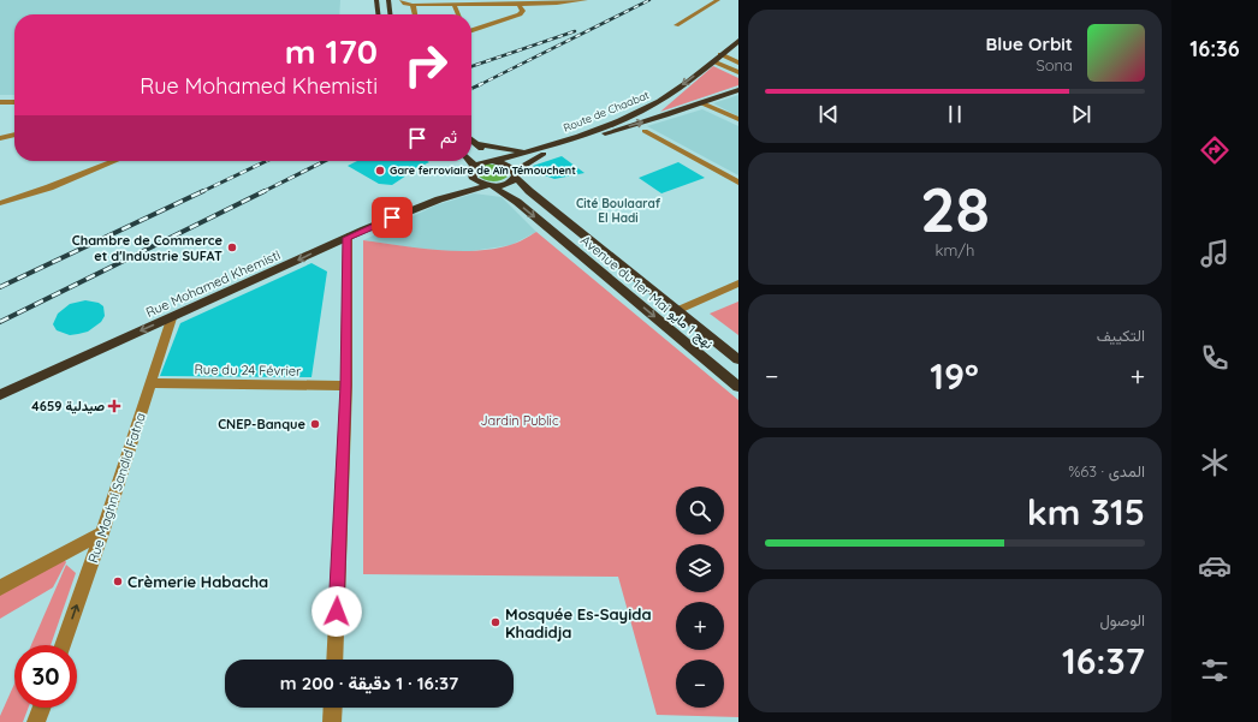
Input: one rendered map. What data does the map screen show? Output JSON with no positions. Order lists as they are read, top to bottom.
{
  "streets": {
    "main road": ["Route de Chaabat", "Rue Mohamed Khemisti", "Avenue du 1er Mai نهج 1 مايو"],
    "street": ["Rue du 24 Février", "Rue Maghni Sandid Fatna"]
  },
  "crossings": [
    ["Route de Chaabat", "Rue Mohamed Khemisti"],
    ["Route de Chaabat", "Avenue du 1er Mai نهج 1 مايو"],
    ["Rue Mohamed Khemisti", "Avenue du 1er Mai نهج 1 مايو"],
    ["Rue Mohamed Khemisti", "Rue Maghni Sandid Fatna"],
    ["Rue du 24 Février", "Rue Maghni Sandid Fatna"]
  ],
  "one_way": ["Rue Mohamed Khemisti"],
  "districts": ["Cité Boulaaraf El Hadi"],
  "parks": ["Jardin Public"],
  "places": {
    "other": [
      "Gare ferroviaire de Aïn Témouchent",
      "Chambre de Commerce et d'Industrie SUFAT",
      "CNEP-Banque",
      "Crèmerie Habacha",
      "Mosquée Es-Sayida Khadidja"
    ],
    "health": ["صيدلية 4659"]
  },
  "page": {
    "tabs": "16:36",
    "turn": ["170 m", "Rue Mohamed Khemisti"],
    "song": ["Blue Orbit", "Sona"],
    "then": "ثم",
    "tile": [
      ["28", "km/h"],
      "التكييف",
      ["المدى · 63%", "315 km"],
      ["الوصول", "16:37"]
    ],
    "heat": ["−", "19°", "+"],
    "map_buttons": ["+", "−"],
    "limit": "30",
    "trip": "16:37 · 1 دقيقة · 200 m"
  }
}
